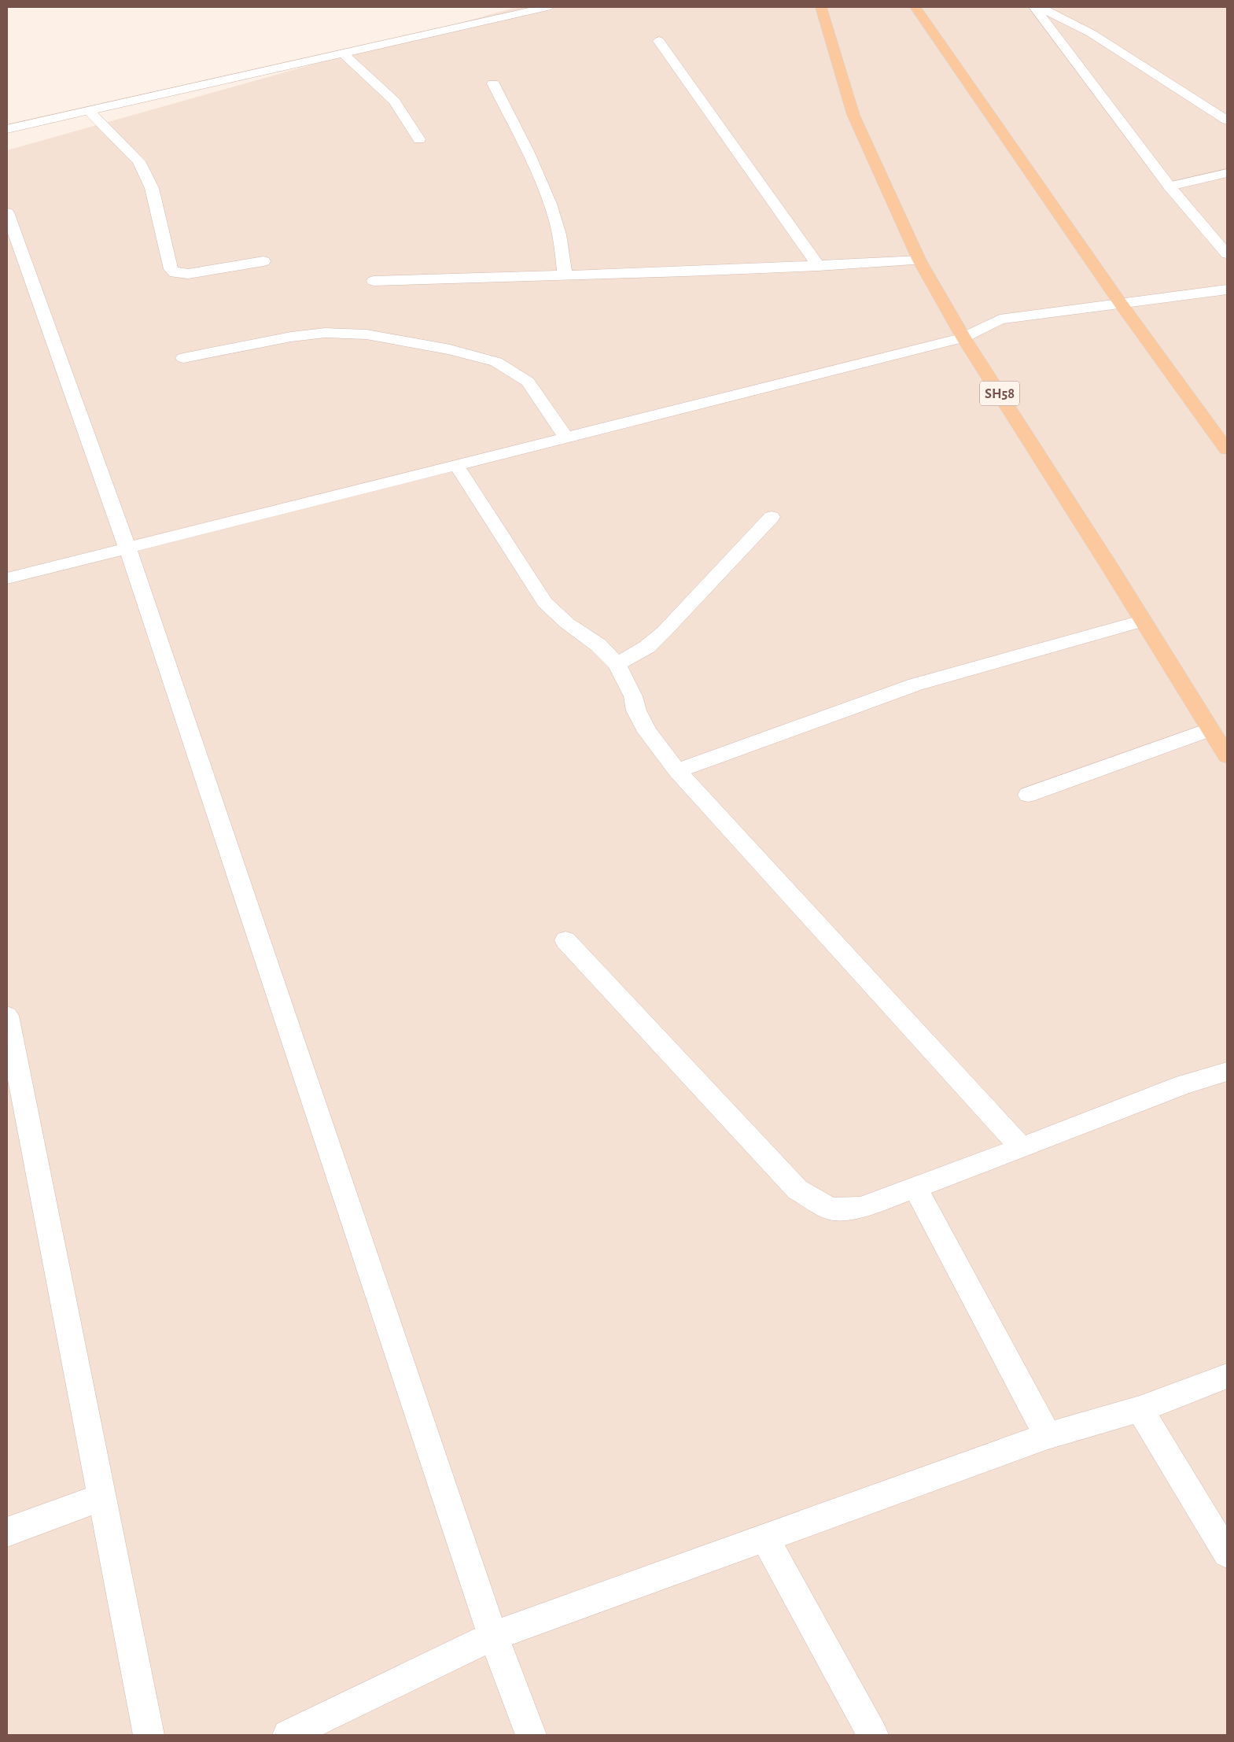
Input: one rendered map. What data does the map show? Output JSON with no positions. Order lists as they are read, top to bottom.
{
  "streets": {
    "main road": ["SH58"]
  }
}
